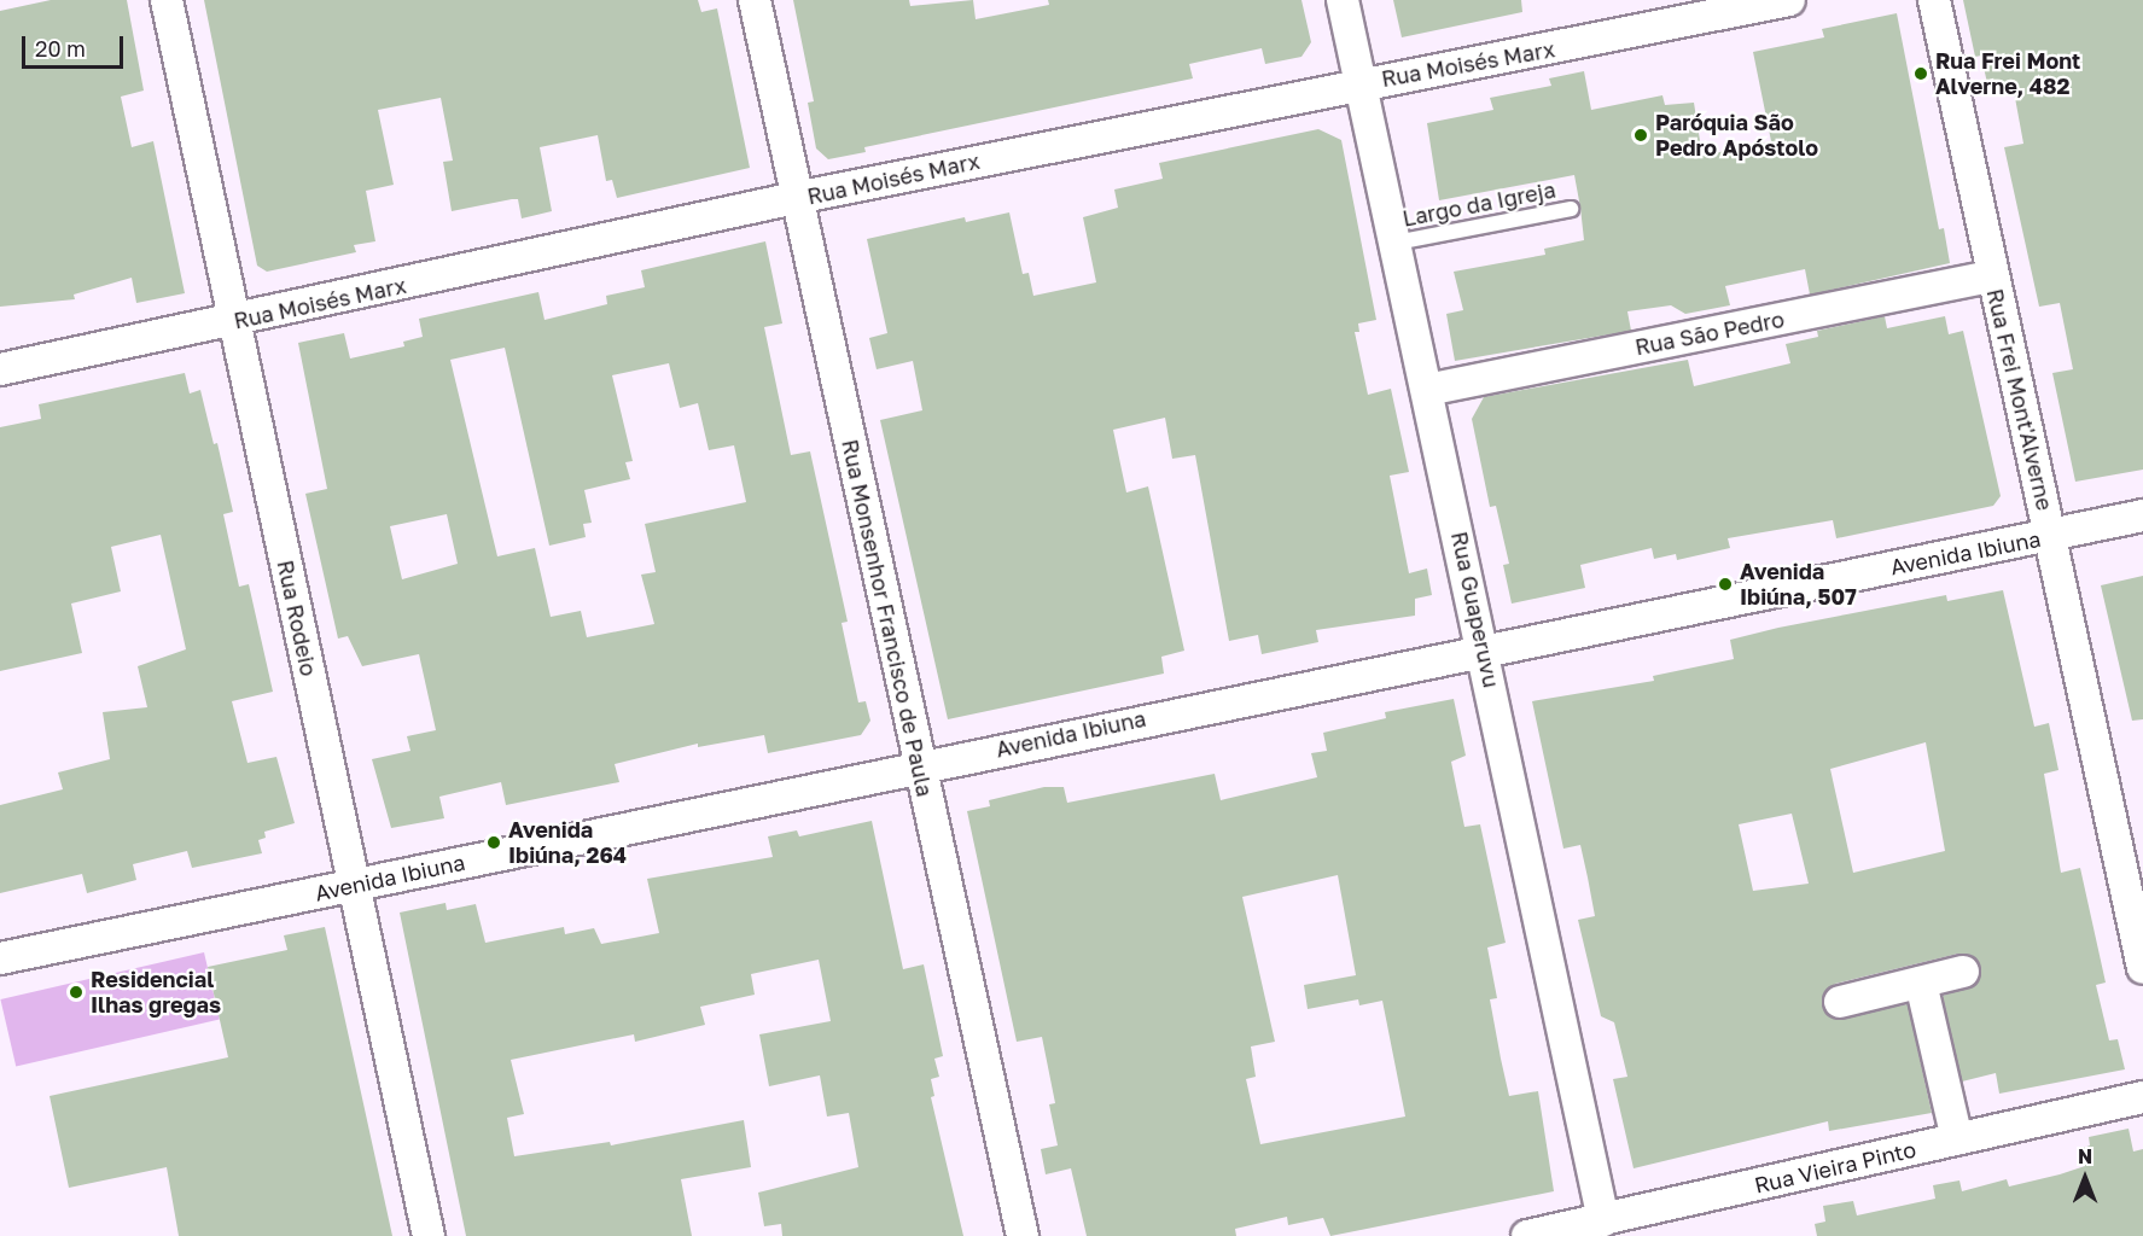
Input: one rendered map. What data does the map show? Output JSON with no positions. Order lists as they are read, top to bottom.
{
  "streets": {
    "street": [
      "Rua Moisés Marx",
      "Rua São Pedro",
      "Rua Frei Mont'Alverne",
      "Avenida Ibiuna",
      "Rua Guaperuvu",
      "Rua Rodeio",
      "Rua Monsenhor Francisco de Paula",
      "Rua Vieira Pinto"
    ],
    "lane": ["Largo da Igreja"]
  },
  "crossings": [
    ["Rua Moisés Marx", "Rua Guaperuvu"],
    ["Rua Moisés Marx", "Rua Rodeio"],
    ["Rua Moisés Marx", "Rua Monsenhor Francisco de Paula"],
    ["Largo da Igreja", "Rua Guaperuvu"],
    ["Rua São Pedro", "Rua Frei Mont'Alverne"],
    ["Rua São Pedro", "Rua Guaperuvu"],
    ["Rua Frei Mont'Alverne", "Avenida Ibiuna"],
    ["Avenida Ibiuna", "Rua Guaperuvu"],
    ["Avenida Ibiuna", "Rua Rodeio"],
    ["Avenida Ibiuna", "Rua Monsenhor Francisco de Paula"],
    ["Rua Guaperuvu", "Rua Vieira Pinto"]
  ],
  "places": [
    "Rua Frei Mont Alverne, 482",
    "Paróquia São Pedro Apóstolo",
    "Avenida Ibiúna, 507",
    "Avenida Ibiúna, 264",
    "Residencial Ilhas gregas"
  ],
  "scale_bar": "20 m",
  "north": "top"
}
